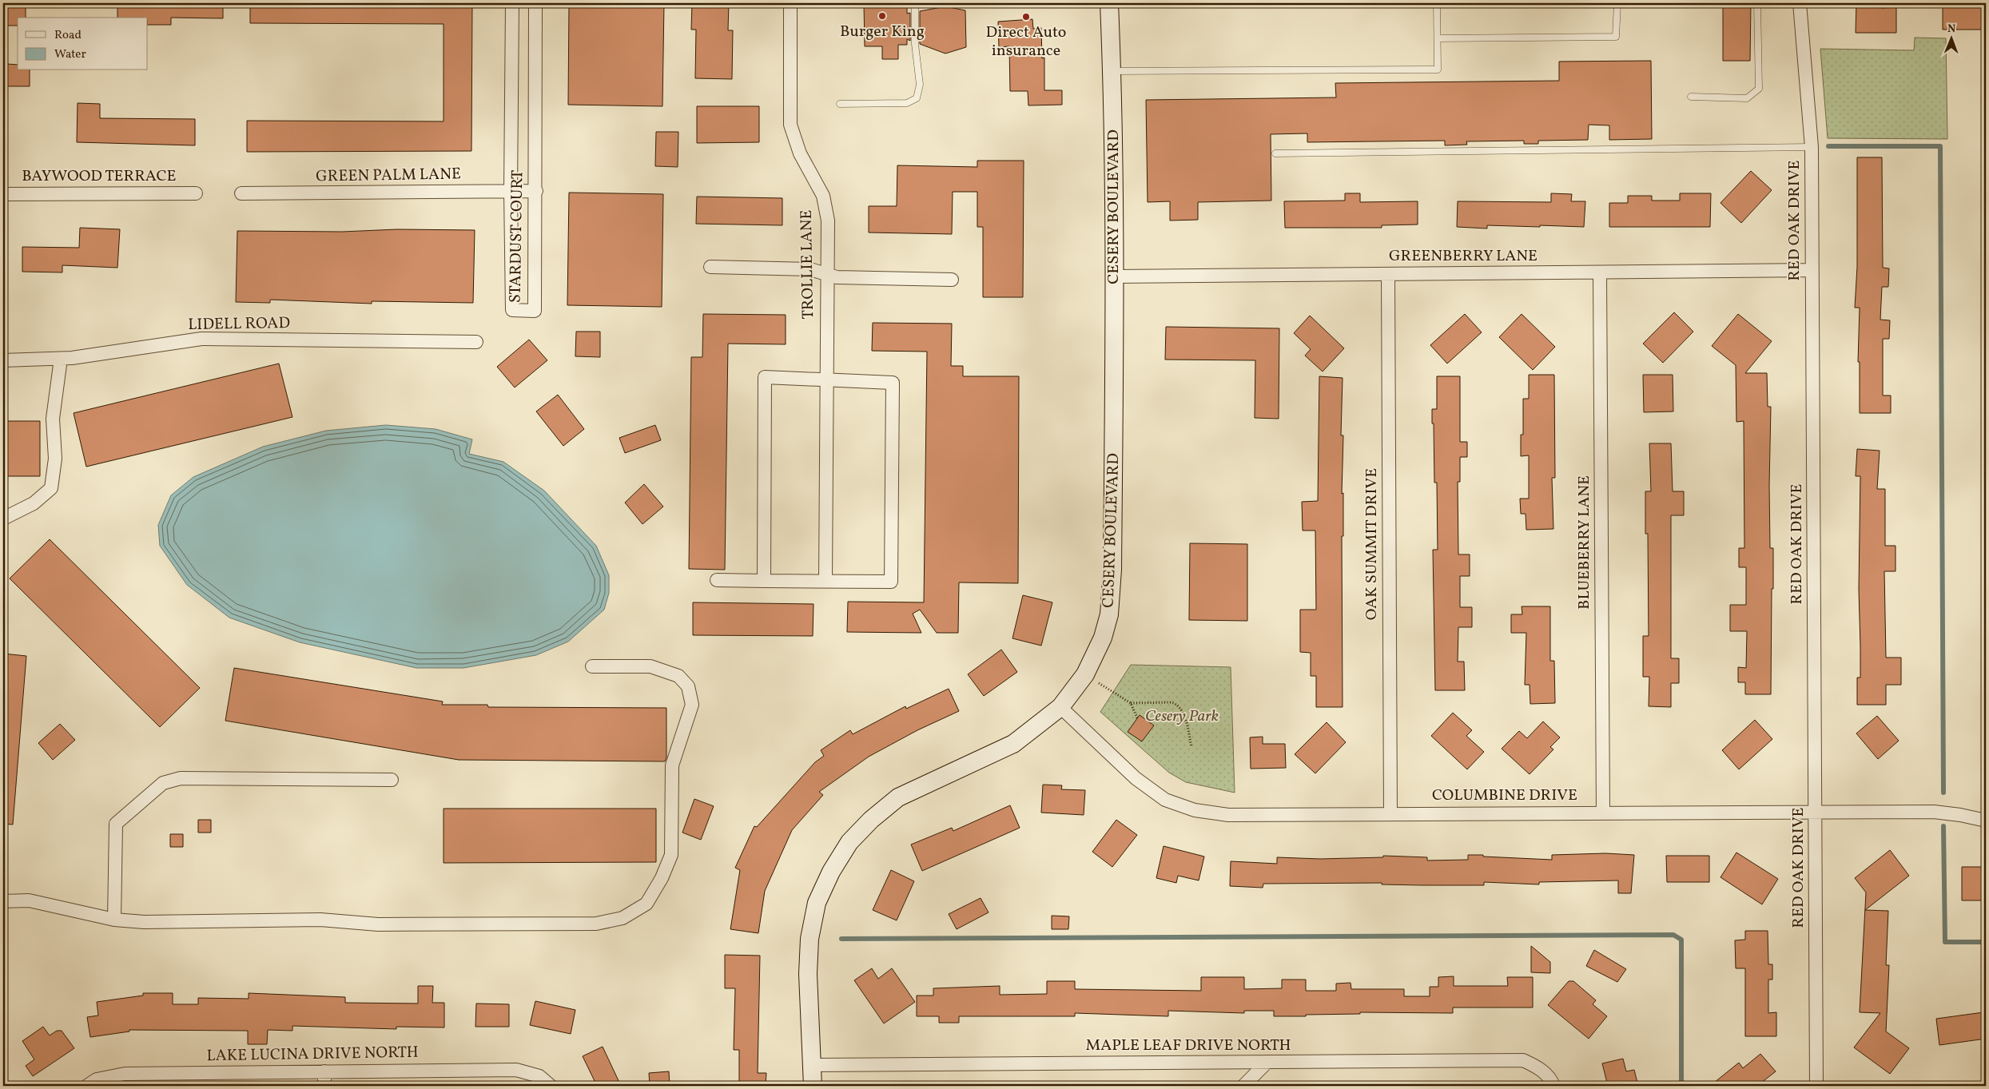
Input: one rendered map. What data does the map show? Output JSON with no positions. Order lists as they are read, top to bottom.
{
  "streets": {
    "main road": ["CESERY BOULEVARD"],
    "street": [
      "GREEN PALM LANE",
      "BAYWOOD TERRACE",
      "RED OAK DRIVE",
      "STARDUST COURT",
      "GREENBERRY LANE",
      "TROLLIE LANE",
      "LIDELL ROAD",
      "BLUEBERRY LANE",
      "OAK SUMMIT DRIVE",
      "COLUMBINE DRIVE",
      "MAPLE LEAF DRIVE NORTH",
      "LAKE LUCINA DRIVE NORTH"
    ]
  },
  "crossings": [
    ["GREEN PALM LANE", "STARDUST COURT"],
    ["CESERY BOULEVARD", "GREENBERRY LANE"],
    ["CESERY BOULEVARD", "COLUMBINE DRIVE"],
    ["CESERY BOULEVARD", "MAPLE LEAF DRIVE NORTH"],
    ["RED OAK DRIVE", "GREENBERRY LANE"],
    ["RED OAK DRIVE", "COLUMBINE DRIVE"],
    ["GREENBERRY LANE", "BLUEBERRY LANE"],
    ["GREENBERRY LANE", "OAK SUMMIT DRIVE"],
    ["BLUEBERRY LANE", "COLUMBINE DRIVE"],
    ["OAK SUMMIT DRIVE", "COLUMBINE DRIVE"]
  ],
  "parks": ["Cesery Park"],
  "places": ["Burger King", "Direct Auto insurance"],
  "legend": ["Road", "Water"],
  "north": "top"
}
